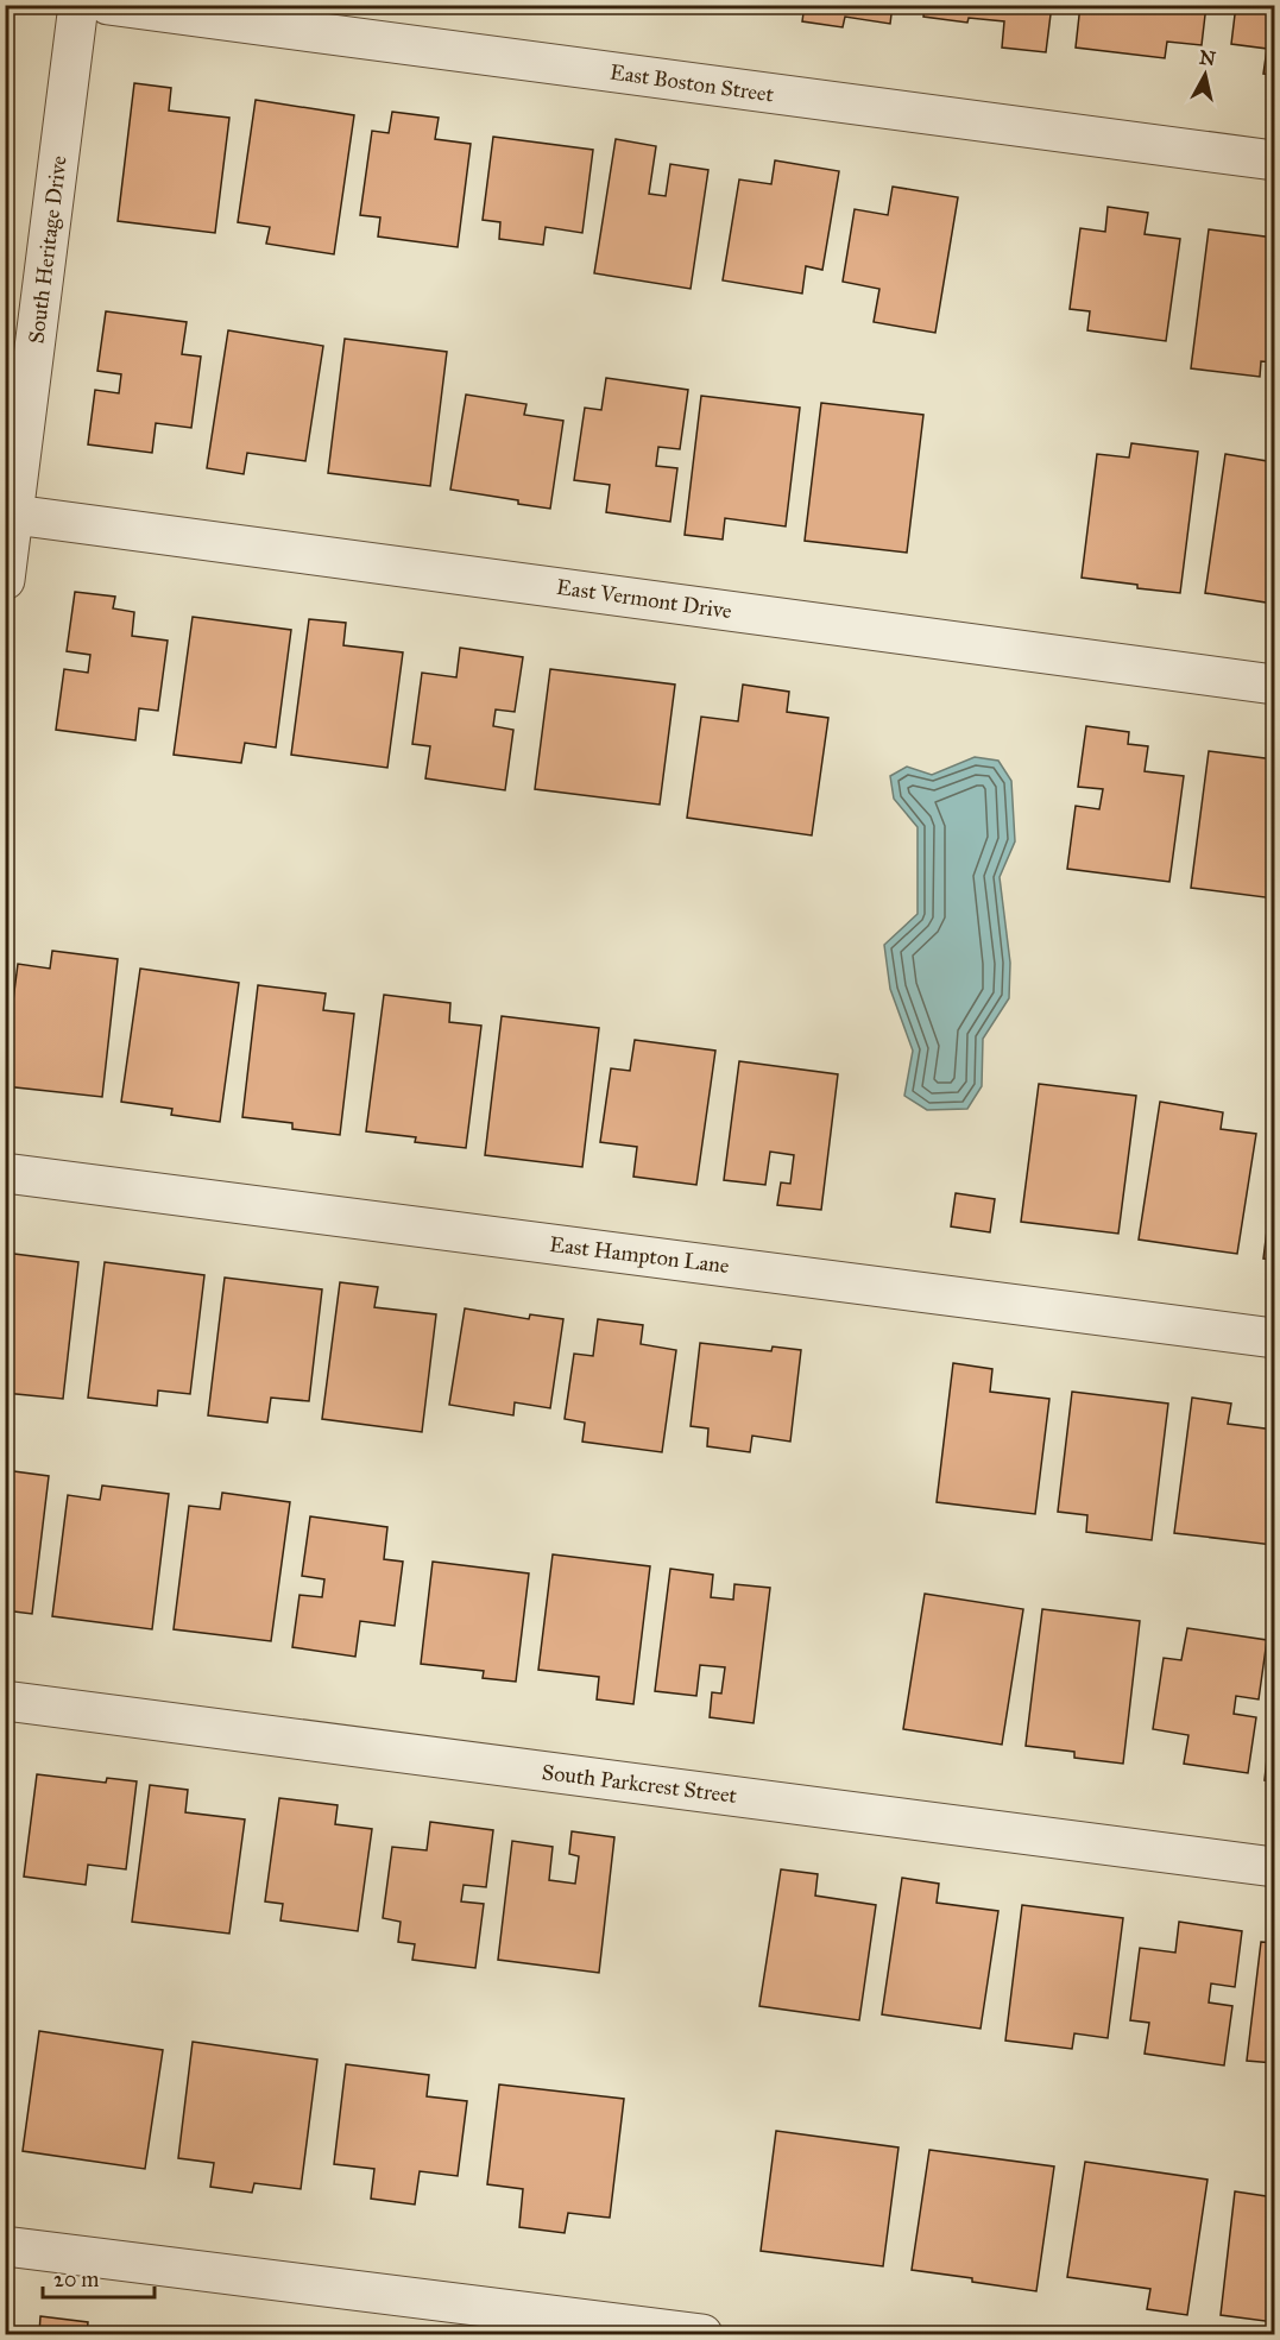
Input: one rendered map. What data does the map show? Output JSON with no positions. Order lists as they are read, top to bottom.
{
  "streets": {
    "street": [
      "East Boston Street",
      "South Heritage Drive",
      "East Vermont Drive",
      "East Hampton Lane",
      "South Parkcrest Street"
    ]
  },
  "crossings": [
    ["South Heritage Drive", "East Vermont Drive"]
  ],
  "scale_bar": "20 m",
  "north": "top"
}
